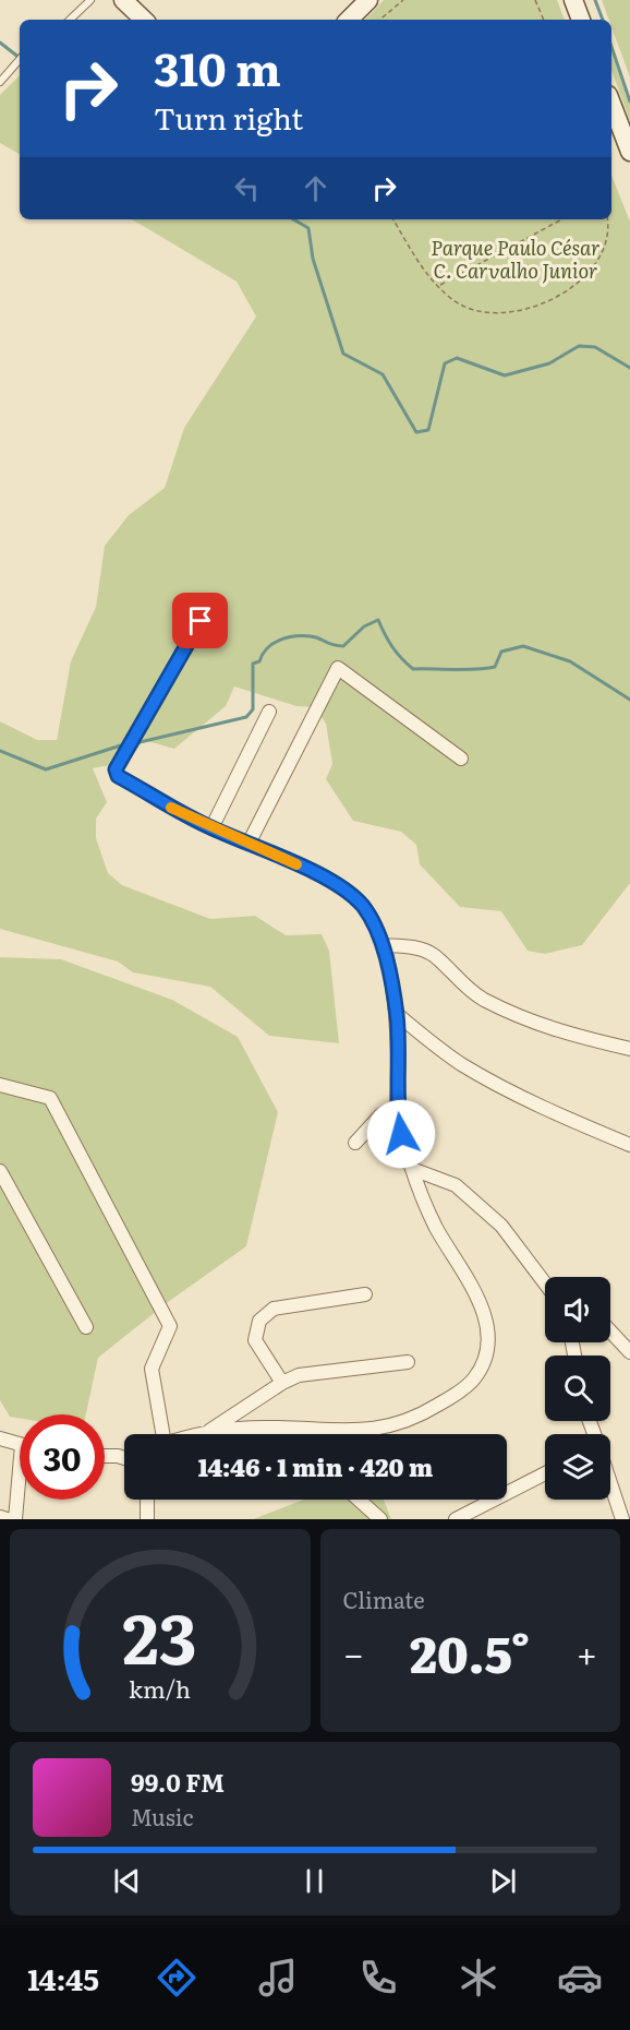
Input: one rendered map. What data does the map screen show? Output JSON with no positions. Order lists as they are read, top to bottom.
{
  "parks": ["Parque Paulo César C. Carvalho Junior"],
  "page": {
    "turn": ["310 m", "Turn right"],
    "limit": "30",
    "trip": "14:46 · 1 min · 420 m",
    "tile": "Climate",
    "heat": ["−", "20.5°", "+"],
    "song": ["99.0 FM", "Music"],
    "tabs": "14:45",
    "gauge": ["23", "km/h"]
  }
}
